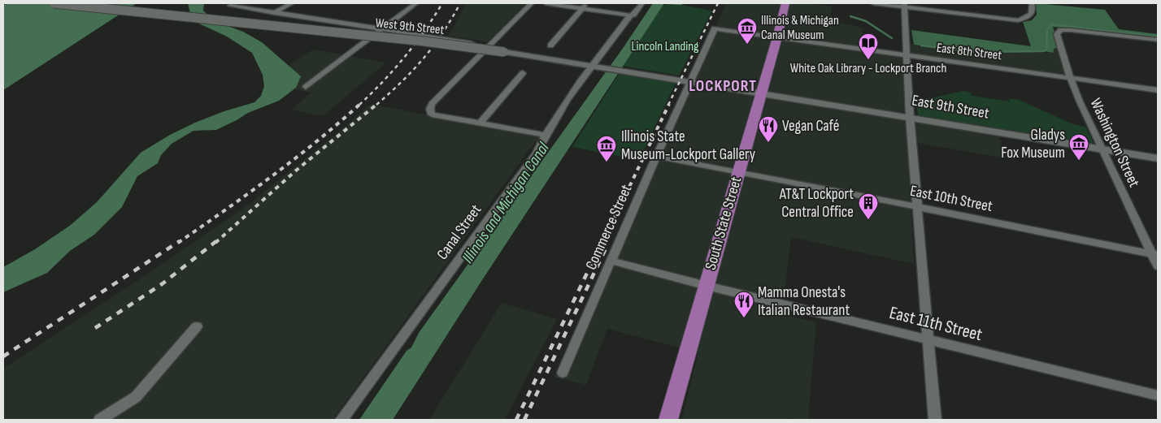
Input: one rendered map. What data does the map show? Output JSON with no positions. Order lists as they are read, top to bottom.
{
  "streets": {
    "main road": ["West 9th Street", "East 9th Street", "South State Street"],
    "street": [
      "East 8th Street",
      "Washington Street",
      "East 10th Street",
      "Commerce Street",
      "Canal Street",
      "East 11th Street"
    ]
  },
  "crossings": [
    ["West 9th Street", "East 9th Street"],
    ["West 9th Street", "South State Street"],
    ["West 9th Street", "Commerce Street"],
    ["West 9th Street", "Canal Street"],
    ["East 8th Street", "Washington Street"],
    ["East 8th Street", "South State Street"],
    ["East 8th Street", "Commerce Street"],
    ["East 9th Street", "Washington Street"],
    ["East 9th Street", "South State Street"],
    ["Washington Street", "East 10th Street"],
    ["East 10th Street", "South State Street"],
    ["East 10th Street", "Commerce Street"],
    ["South State Street", "East 11th Street"],
    ["Commerce Street", "East 11th Street"]
  ],
  "districts": ["LOCKPORT"],
  "water": ["Illinois and Michigan Canal"],
  "parks": ["Lincoln Landing"],
  "places": {
    "museum": ["Illinois & Michigan Canal Museum", "Gladys Fox Museum", "Illinois State Museum-Lockport Gallery"],
    "library": ["White Oak Library - Lockport Branch"],
    "restaurant": ["Vegan Café", "Mamma Onesta's Italian Restaurant"],
    "building": ["AT&T Lockport Central Office"]
  }
}
